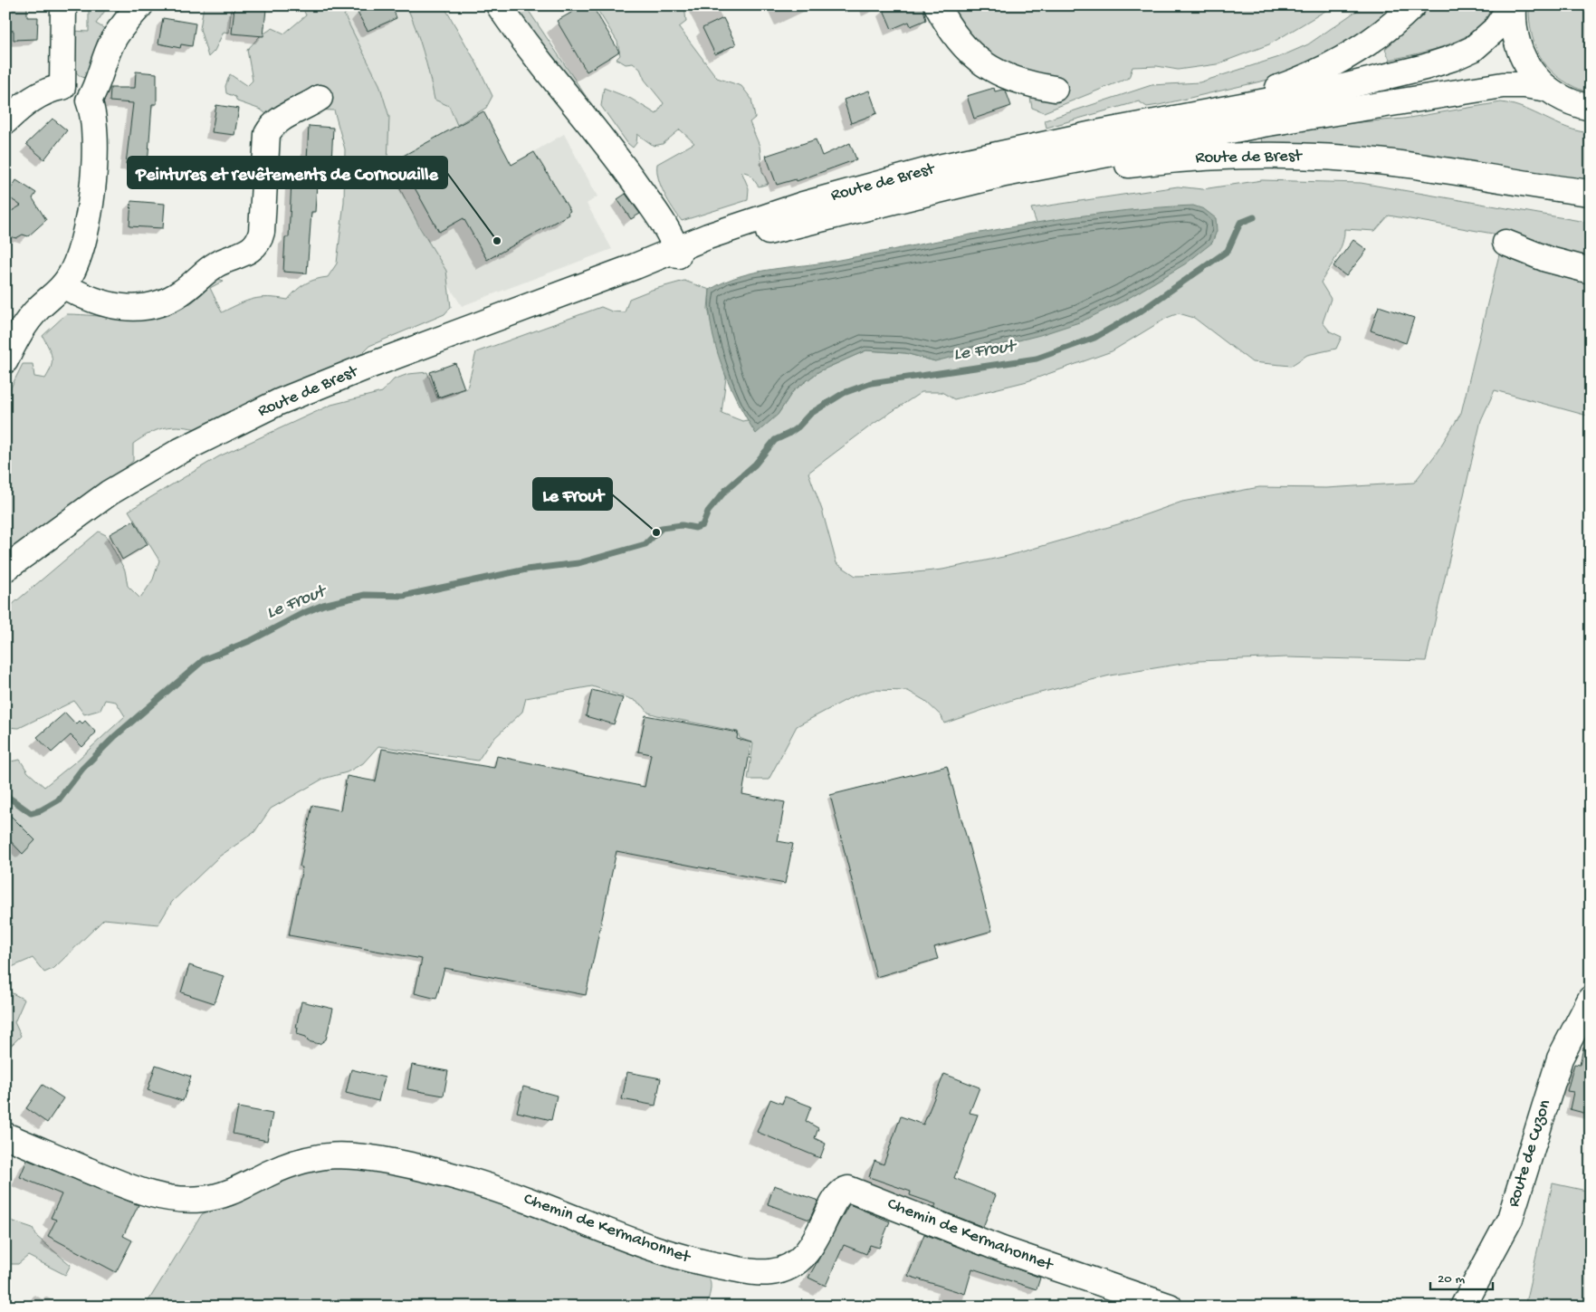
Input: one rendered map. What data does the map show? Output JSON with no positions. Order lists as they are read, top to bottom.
{
  "streets": {
    "main road": ["Route de Brest", "Route de Cuzon", "Chemin de Kermahonnet"]
  },
  "water": ["Le Frout"],
  "places": ["Peintures et revêtements de Cornouaille", "Le Frout"],
  "scale_bar": "20 m"
}
